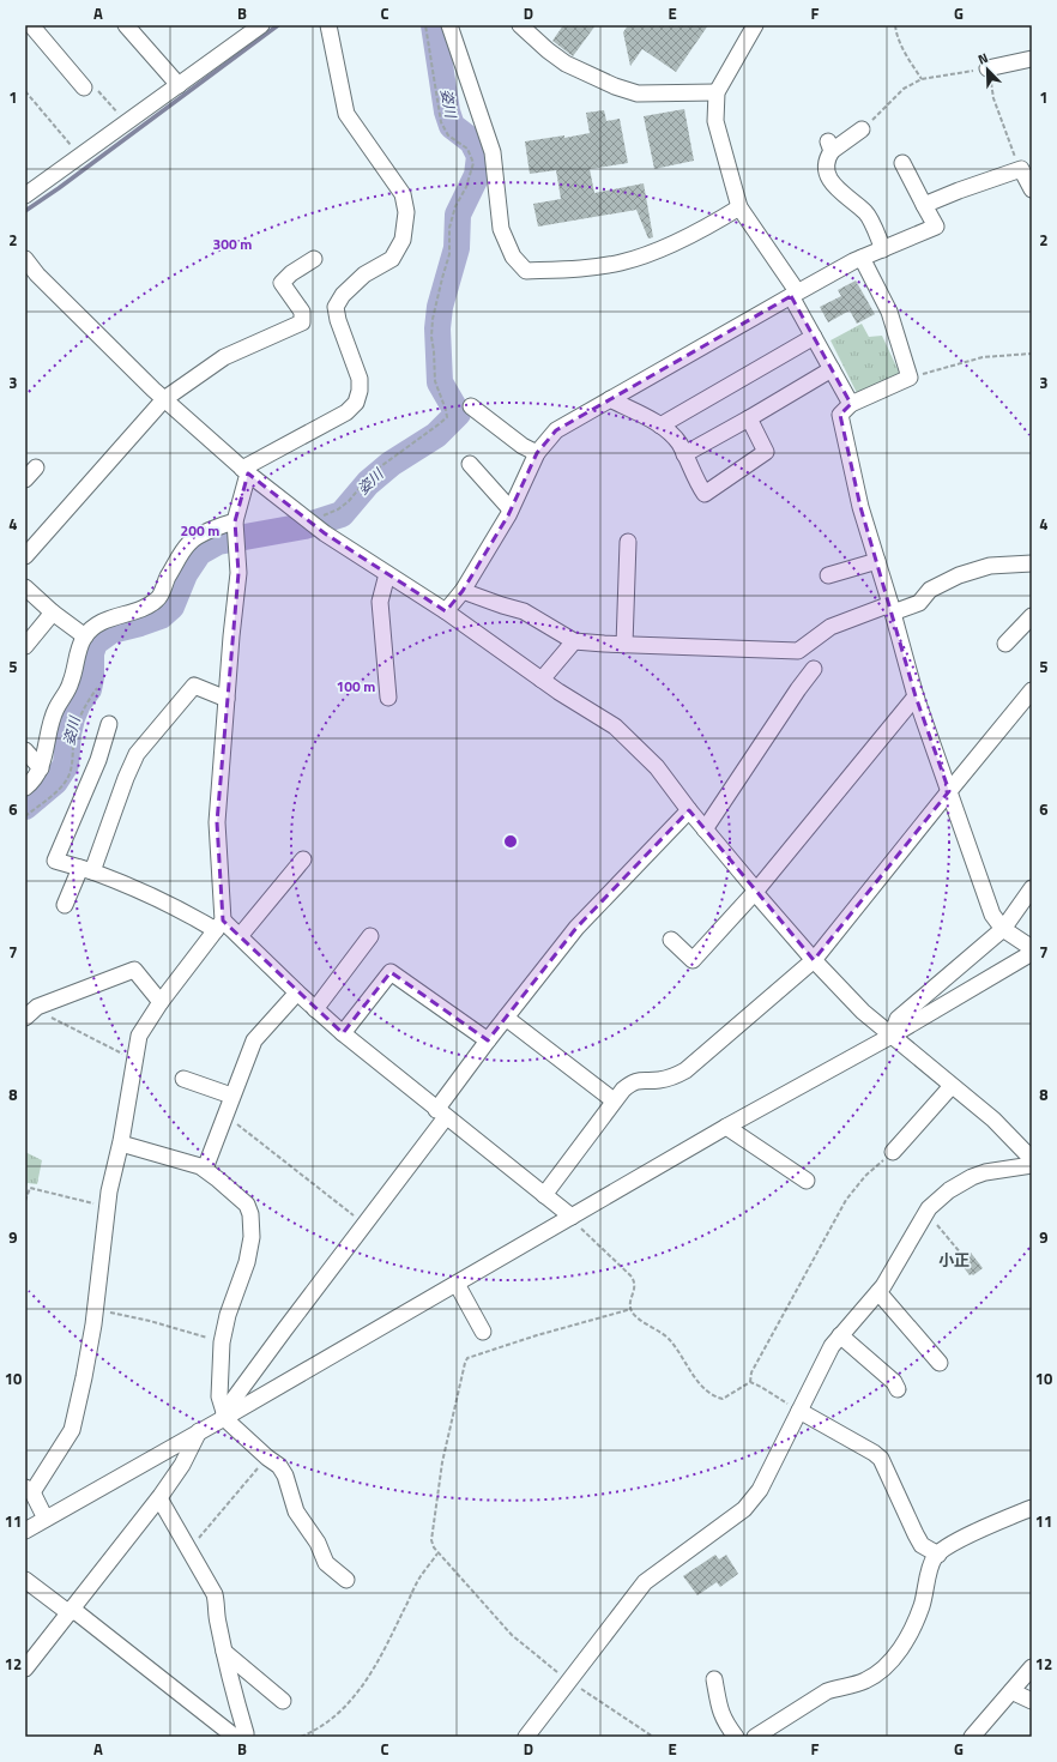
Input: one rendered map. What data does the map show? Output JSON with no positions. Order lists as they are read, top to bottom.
{
  "districts": ["小正"],
  "water": ["姿川"],
  "north": "top left",
  "grid": {
    "columns": [
      "A",
      "B",
      "C",
      "D",
      "E",
      "F",
      "G"
    ],
    "rows": [
      "1",
      "2",
      "3",
      "4",
      "5",
      "6",
      "7",
      "8",
      "9",
      "10",
      "11",
      "12"
    ]
  },
  "rings": ["300 m", "200 m", "100 m"]
}
